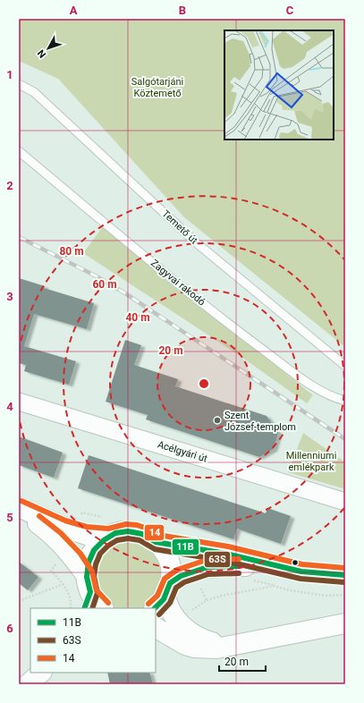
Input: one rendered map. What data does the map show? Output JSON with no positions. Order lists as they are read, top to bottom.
{
  "streets": {
    "street": ["Acélgyári út"],
    "lane": ["Temető út", "Zagyvai rakodó"]
  },
  "parks": ["Salgótarjáni Köztemető", "Millenniumi emlékpark"],
  "places": ["Szent József-templom"],
  "lines": ["transit line 14", "transit line 11B", "transit line 63S"],
  "legend": ["11B", "63S", "14"],
  "scale_bar": "20 m",
  "north": "bottom left",
  "grid": {
    "columns": ["A", "B", "C"],
    "rows": [
      "1",
      "2",
      "3",
      "4",
      "5",
      "6"
    ]
  },
  "rings": [
    "80 m",
    "60 m",
    "40 m",
    "20 m"
  ]
}
